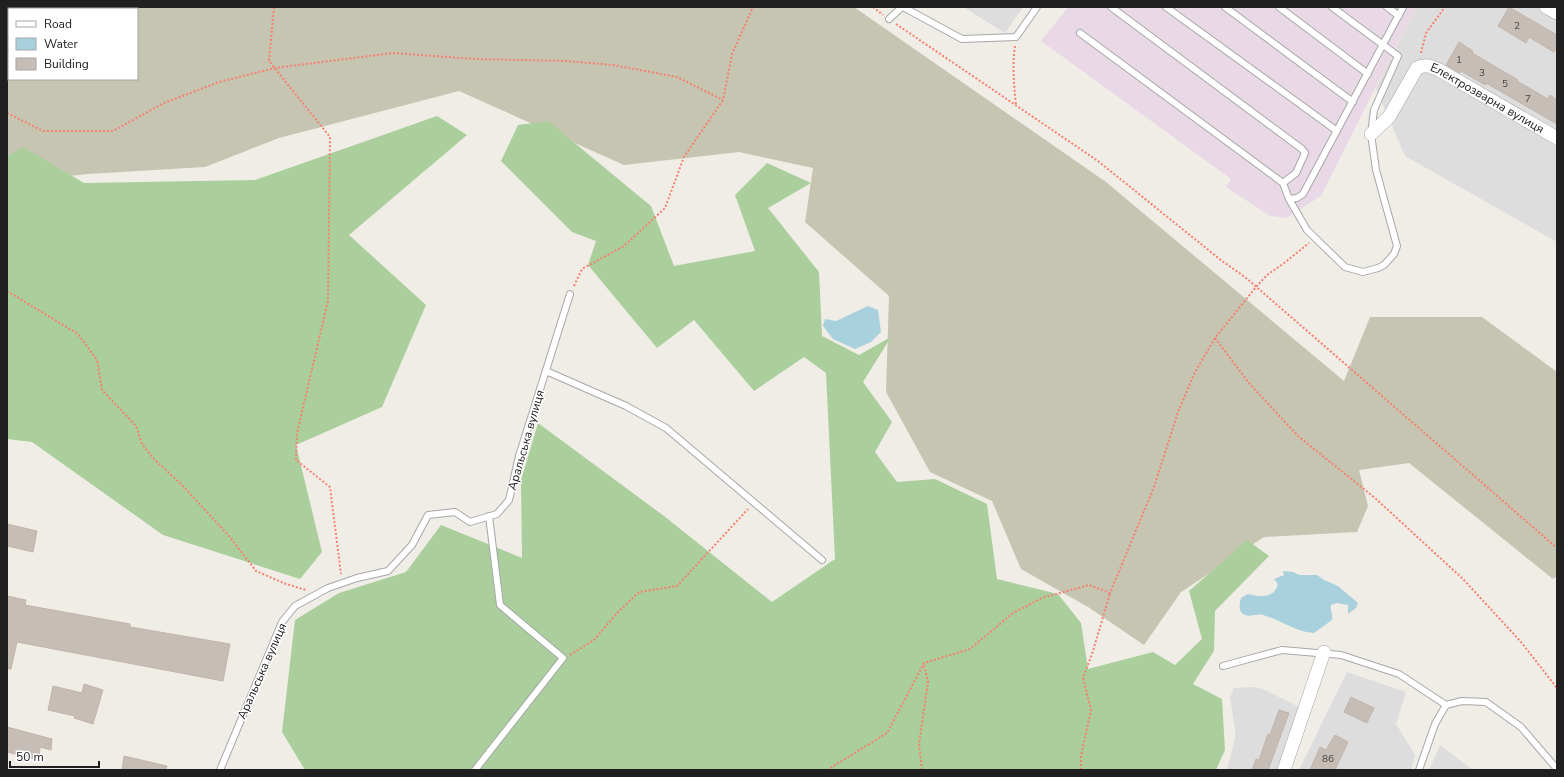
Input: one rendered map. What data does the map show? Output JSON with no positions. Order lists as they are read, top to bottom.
{
  "streets": {
    "street": ["Електрозварна вулиця"],
    "lane": ["Аральська вулиця"]
  },
  "house_numbers": [
    "2",
    "1",
    "3",
    "5",
    "7",
    "86"
  ],
  "legend": ["Road", "Water", "Building"],
  "scale_bar": "50 m"
}
